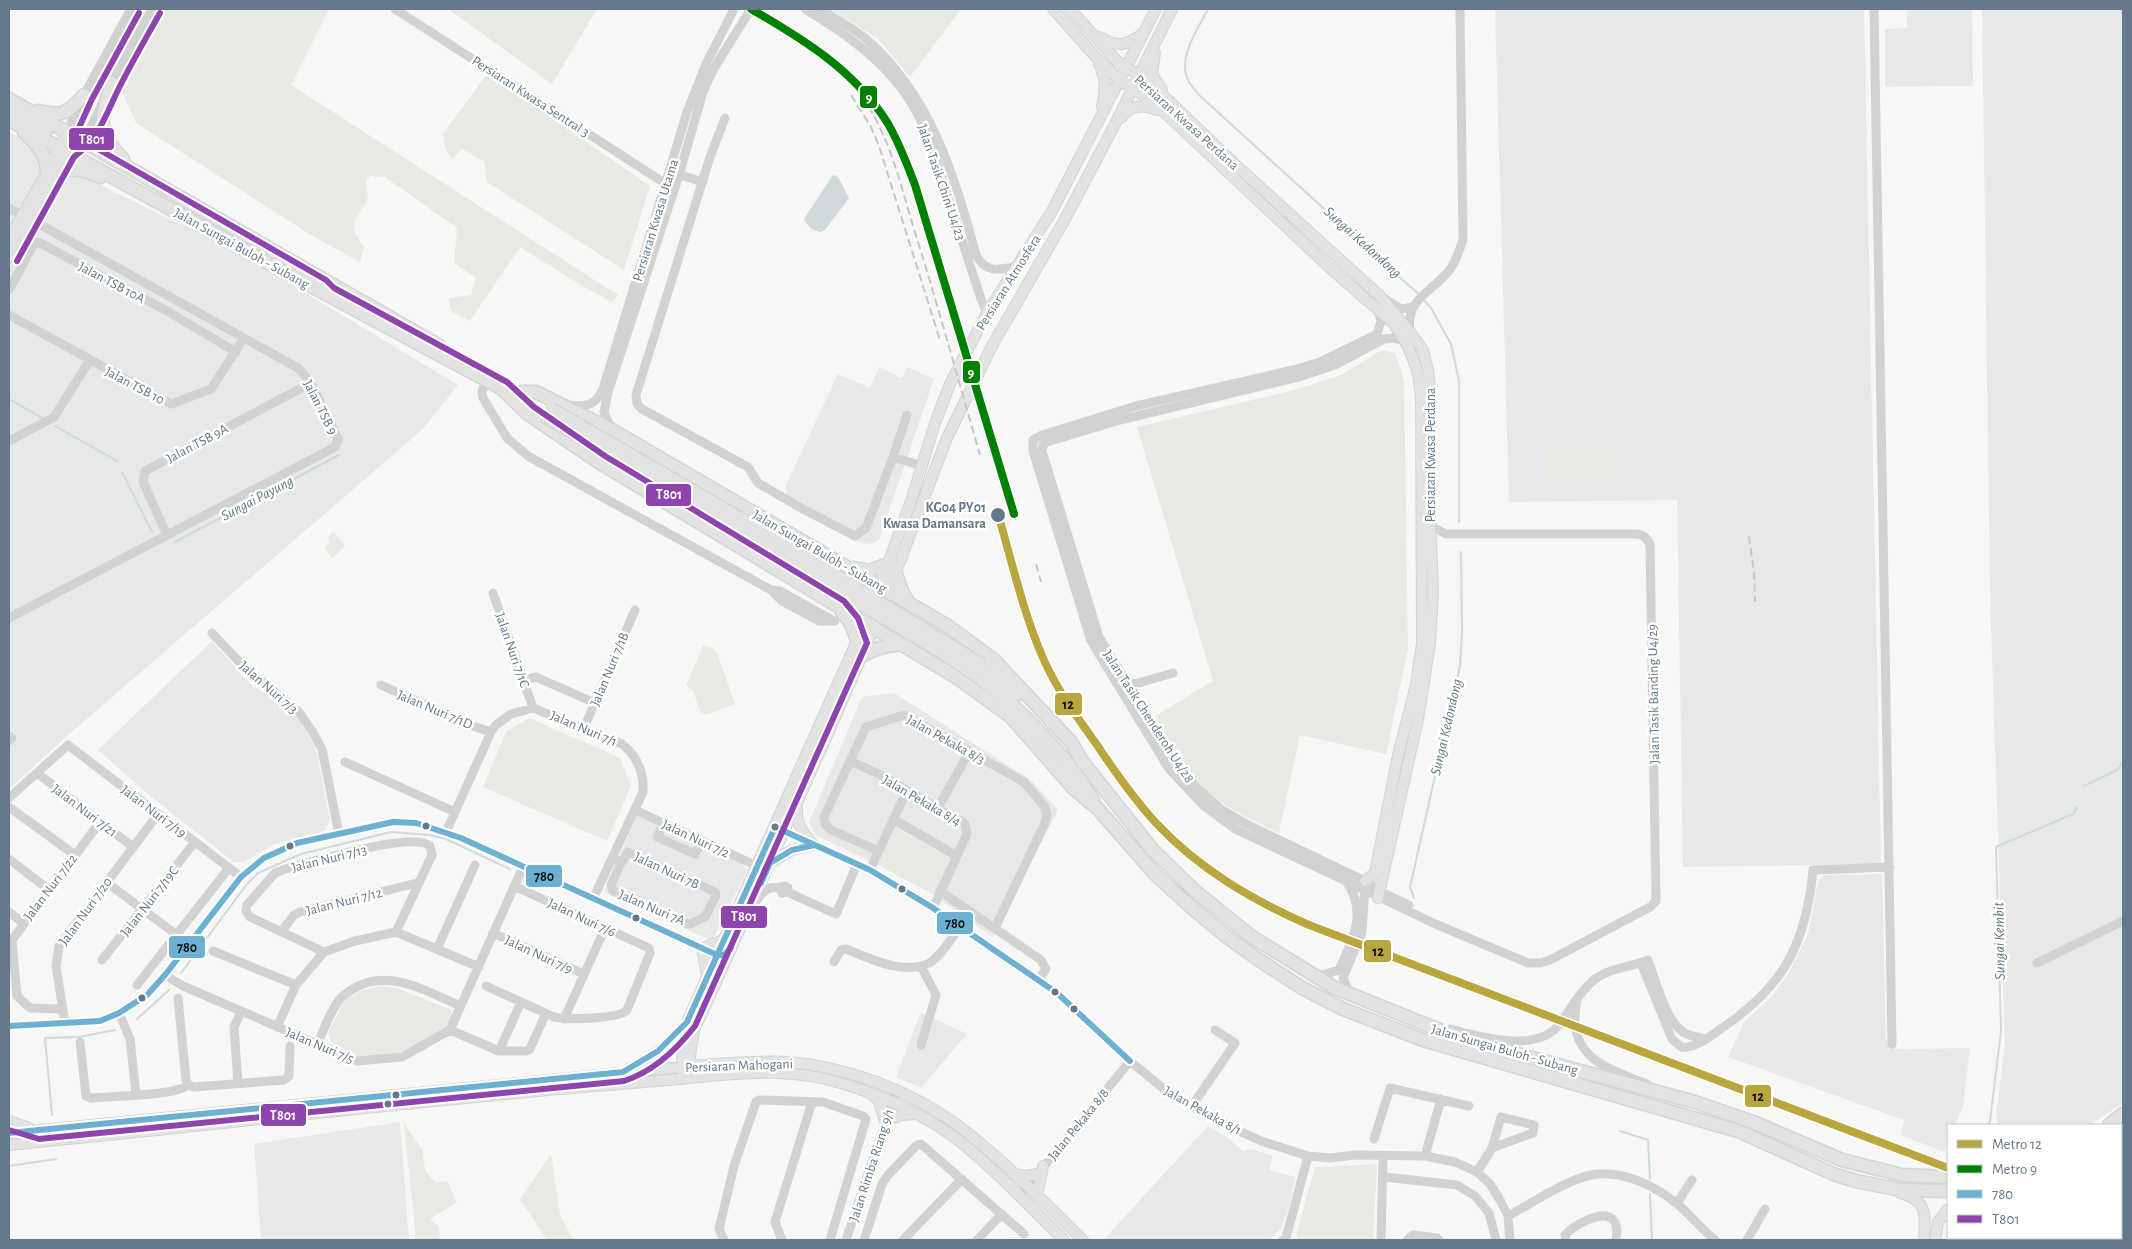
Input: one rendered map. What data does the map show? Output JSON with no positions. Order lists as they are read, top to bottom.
{
  "streets": {
    "highway": ["Jalan Sungai Buloh - Subang"],
    "main road": ["Persiaran Kwasa Perdana", "Persiaran Atmosfera", "Persiaran Mahogani"],
    "street": [
      "Persiaran Kwasa Sentral 3",
      "Jalan Tasik Chini U4/23",
      "Persiaran Kwasa Utama",
      "Jalan TSB 10A",
      "Jalan TSB 10",
      "Jalan TSB 9",
      "Jalan TSB 9A",
      "Jalan Nuri 7/1C",
      "Jalan Nuri 7/1B",
      "Jalan Nuri 7/3",
      "Jalan Tasik Banding U4/29",
      "Jalan Nuri 7/1D",
      "Jalan Tasik Chenderoh U4/28",
      "Jalan Nuri 7/1",
      "Jalan Pekaka 8/3",
      "Jalan Pekaka 8/4",
      "Jalan Nuri 7/21",
      "Jalan Nuri 7/19",
      "Jalan Nuri 7/2",
      "Jalan Nuri 7/13",
      "Jalan Nuri 7B",
      "Jalan Nuri 7/22",
      "Jalan Nuri 7/19C",
      "Jalan Nuri 7/12",
      "Jalan Nuri 7A",
      "Jalan Nuri 7/20",
      "Jalan Nuri 7/6",
      "Jalan Nuri 7/9",
      "Jalan Nuri 7/5",
      "Jalan Pekaka 8/1",
      "Jalan Pekaka 8/8",
      "Jalan Rimba Riang 9/1"
    ]
  },
  "crossings": [
    ["Persiaran Kwasa Sentral 3", "Persiaran Kwasa Utama"],
    ["Persiaran Kwasa Perdana", "Persiaran Atmosfera"],
    ["Persiaran Kwasa Perdana", "Jalan Tasik Banding U4/29"],
    ["Persiaran Kwasa Perdana", "Jalan Tasik Chenderoh U4/28"],
    ["Jalan Tasik Chini U4/23", "Persiaran Atmosfera"],
    ["Persiaran Kwasa Utama", "Jalan Sungai Buloh - Subang"],
    ["Jalan Sungai Buloh - Subang", "Persiaran Atmosfera"],
    ["Jalan TSB 10A", "Jalan TSB 10"],
    ["Jalan TSB 10", "Jalan TSB 9"],
    ["Jalan TSB 9", "Jalan TSB 9A"],
    ["Jalan Nuri 7/1C", "Jalan Nuri 7/1"],
    ["Jalan Nuri 7/1B", "Jalan Nuri 7/1"],
    ["Jalan Tasik Banding U4/29", "Jalan Tasik Chenderoh U4/28"],
    ["Jalan Nuri 7/1D", "Jalan Nuri 7/1"],
    ["Jalan Nuri 7/1", "Jalan Nuri 7/2"],
    ["Jalan Pekaka 8/3", "Jalan Pekaka 8/4"],
    ["Jalan Pekaka 8/4", "Jalan Pekaka 8/1"],
    ["Jalan Nuri 7/21", "Jalan Nuri 7/19"],
    ["Jalan Nuri 7/21", "Jalan Nuri 7/22"],
    ["Jalan Nuri 7/21", "Jalan Nuri 7/20"],
    ["Jalan Nuri 7/19", "Jalan Nuri 7/19C"],
    ["Jalan Nuri 7/19", "Jalan Nuri 7/20"],
    ["Jalan Nuri 7/2", "Jalan Nuri 7B"],
    ["Jalan Nuri 7/13", "Jalan Nuri 7/12"],
    ["Jalan Nuri 7B", "Jalan Nuri 7A"],
    ["Jalan Nuri 7/22", "Jalan Nuri 7/20"],
    ["Persiaran Mahogani", "Jalan Pekaka 8/8"],
    ["Persiaran Mahogani", "Jalan Rimba Riang 9/1"],
    ["Jalan Pekaka 8/1", "Jalan Pekaka 8/8"]
  ],
  "water": ["Sungai Kedondong", "Sungai Payung", "Sungai Kembit"],
  "places": ["KG04 PY01 Kwasa Damansara"],
  "lines": [
    "metro line 9",
    "transit line T801",
    "metro line 12",
    "transit line 780"
  ],
  "legend": [
    "Metro 12",
    "Metro 9",
    "780",
    "T801"
  ]
}
